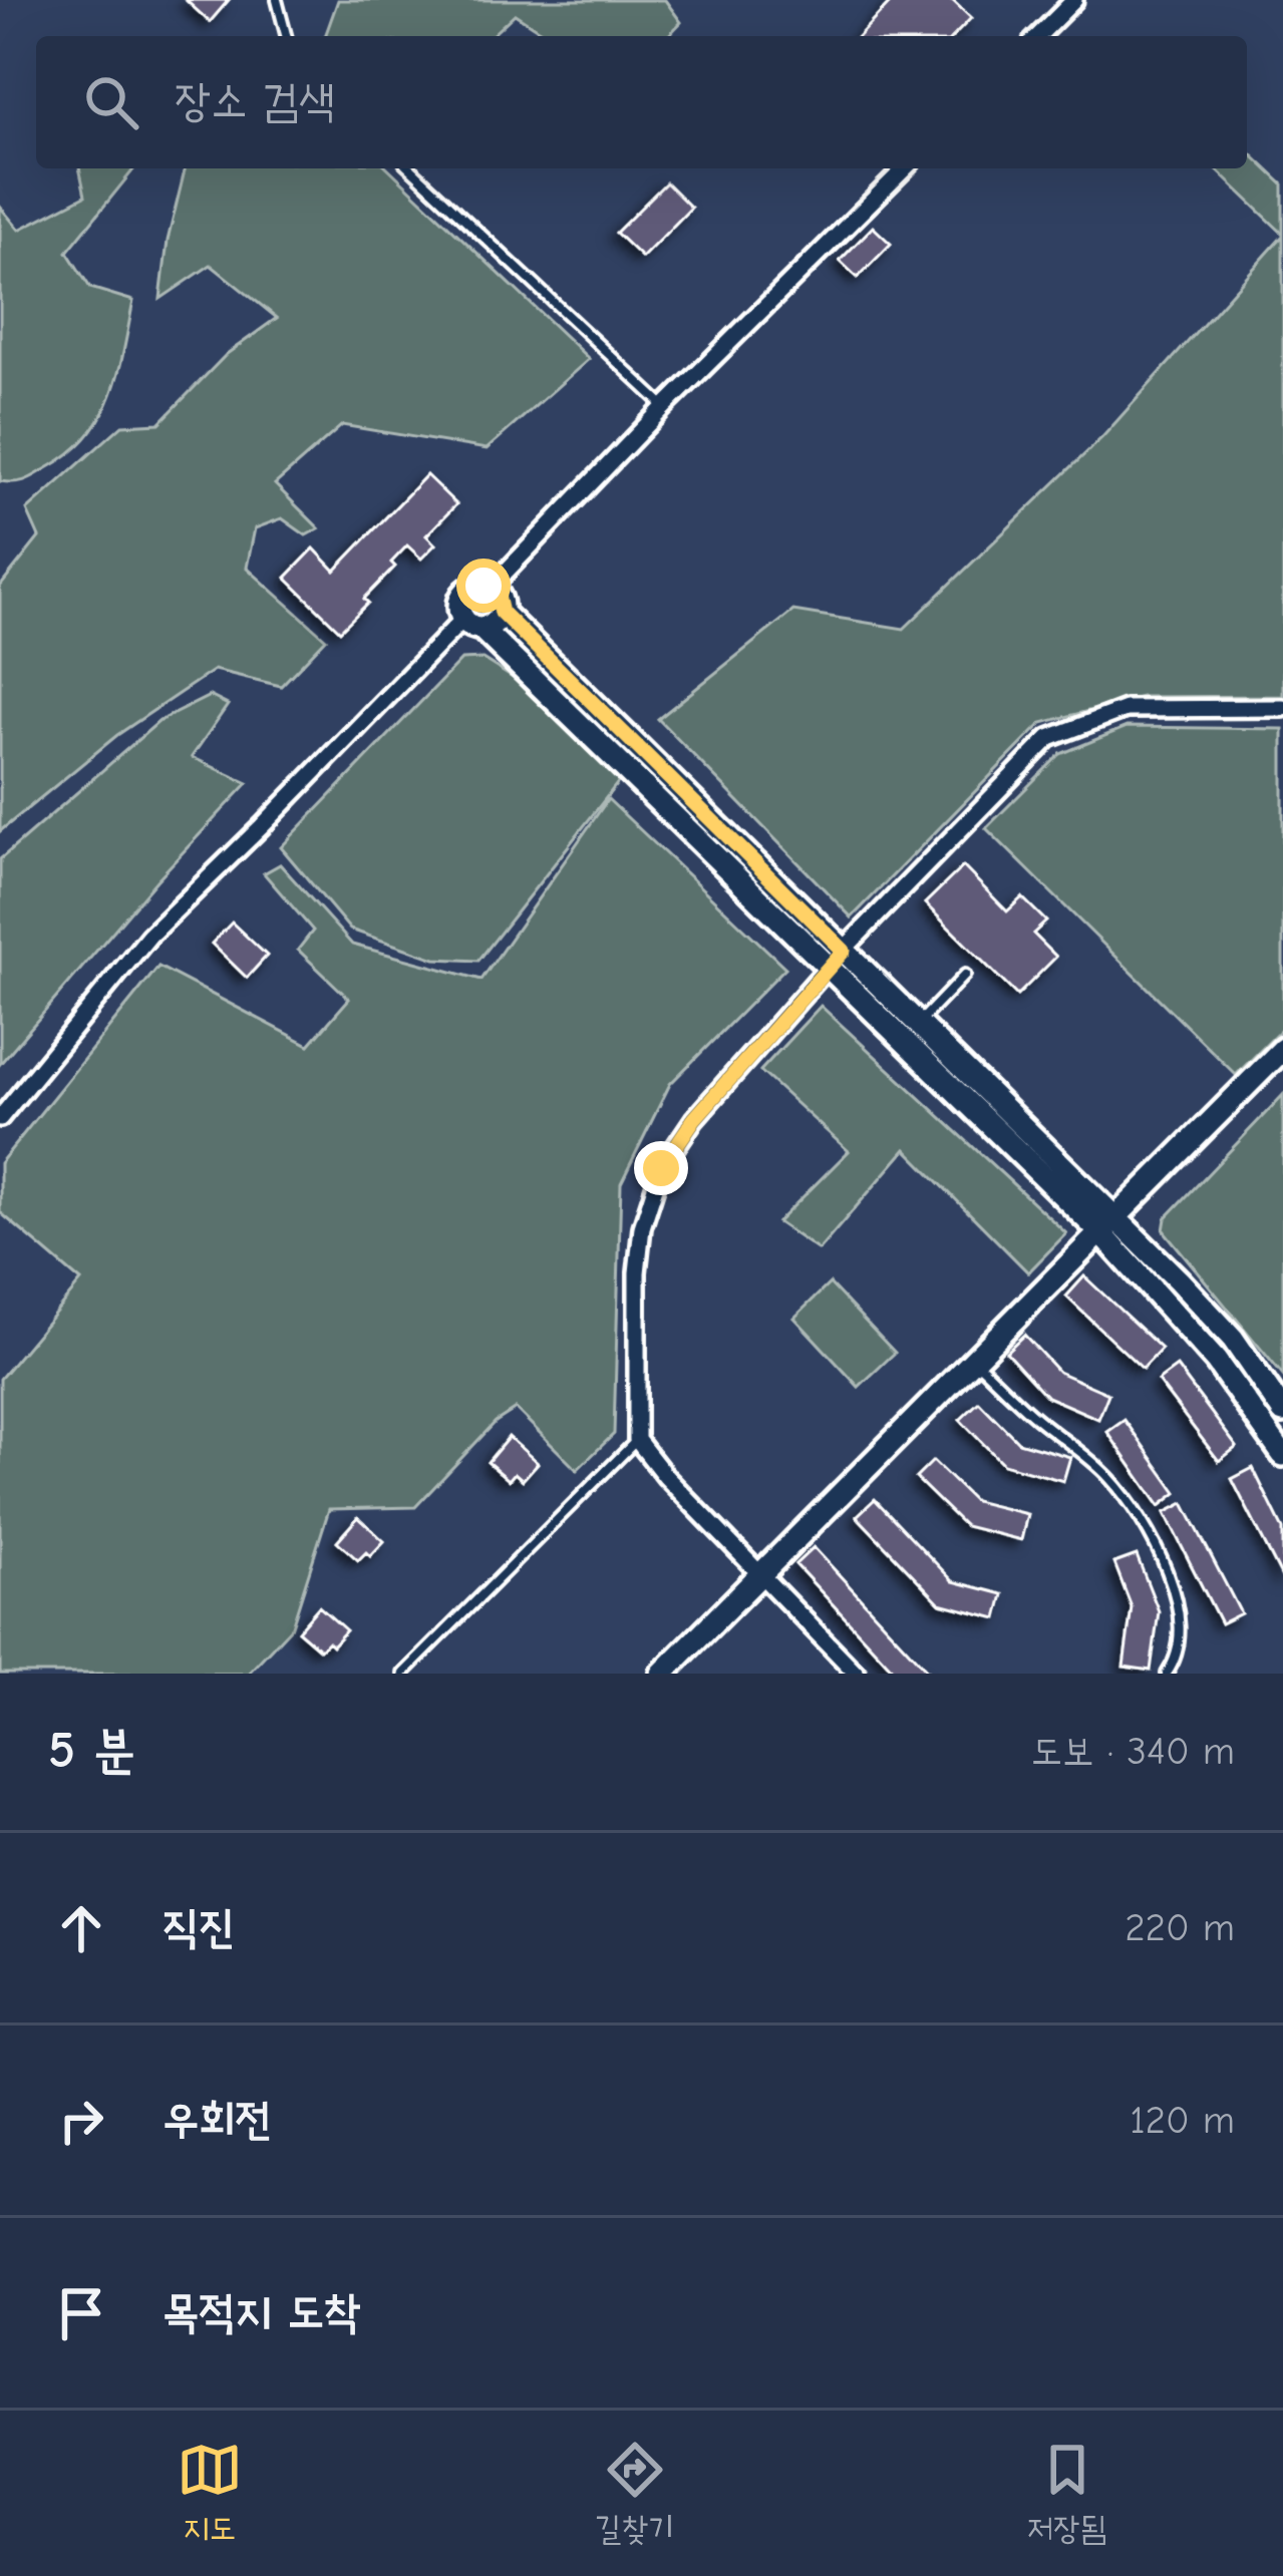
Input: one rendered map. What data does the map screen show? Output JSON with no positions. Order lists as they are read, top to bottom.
{
  "page": {
    "search": "장소 검색",
    "heading": ["5 분", "도보 · 340 m"],
    "list": [
      ["직진", "220 m"],
      ["우회전", "120 m"],
      "목적지 도착"
    ],
    "nav": ["지도", "길찾기", "저장됨"]
  }
}
